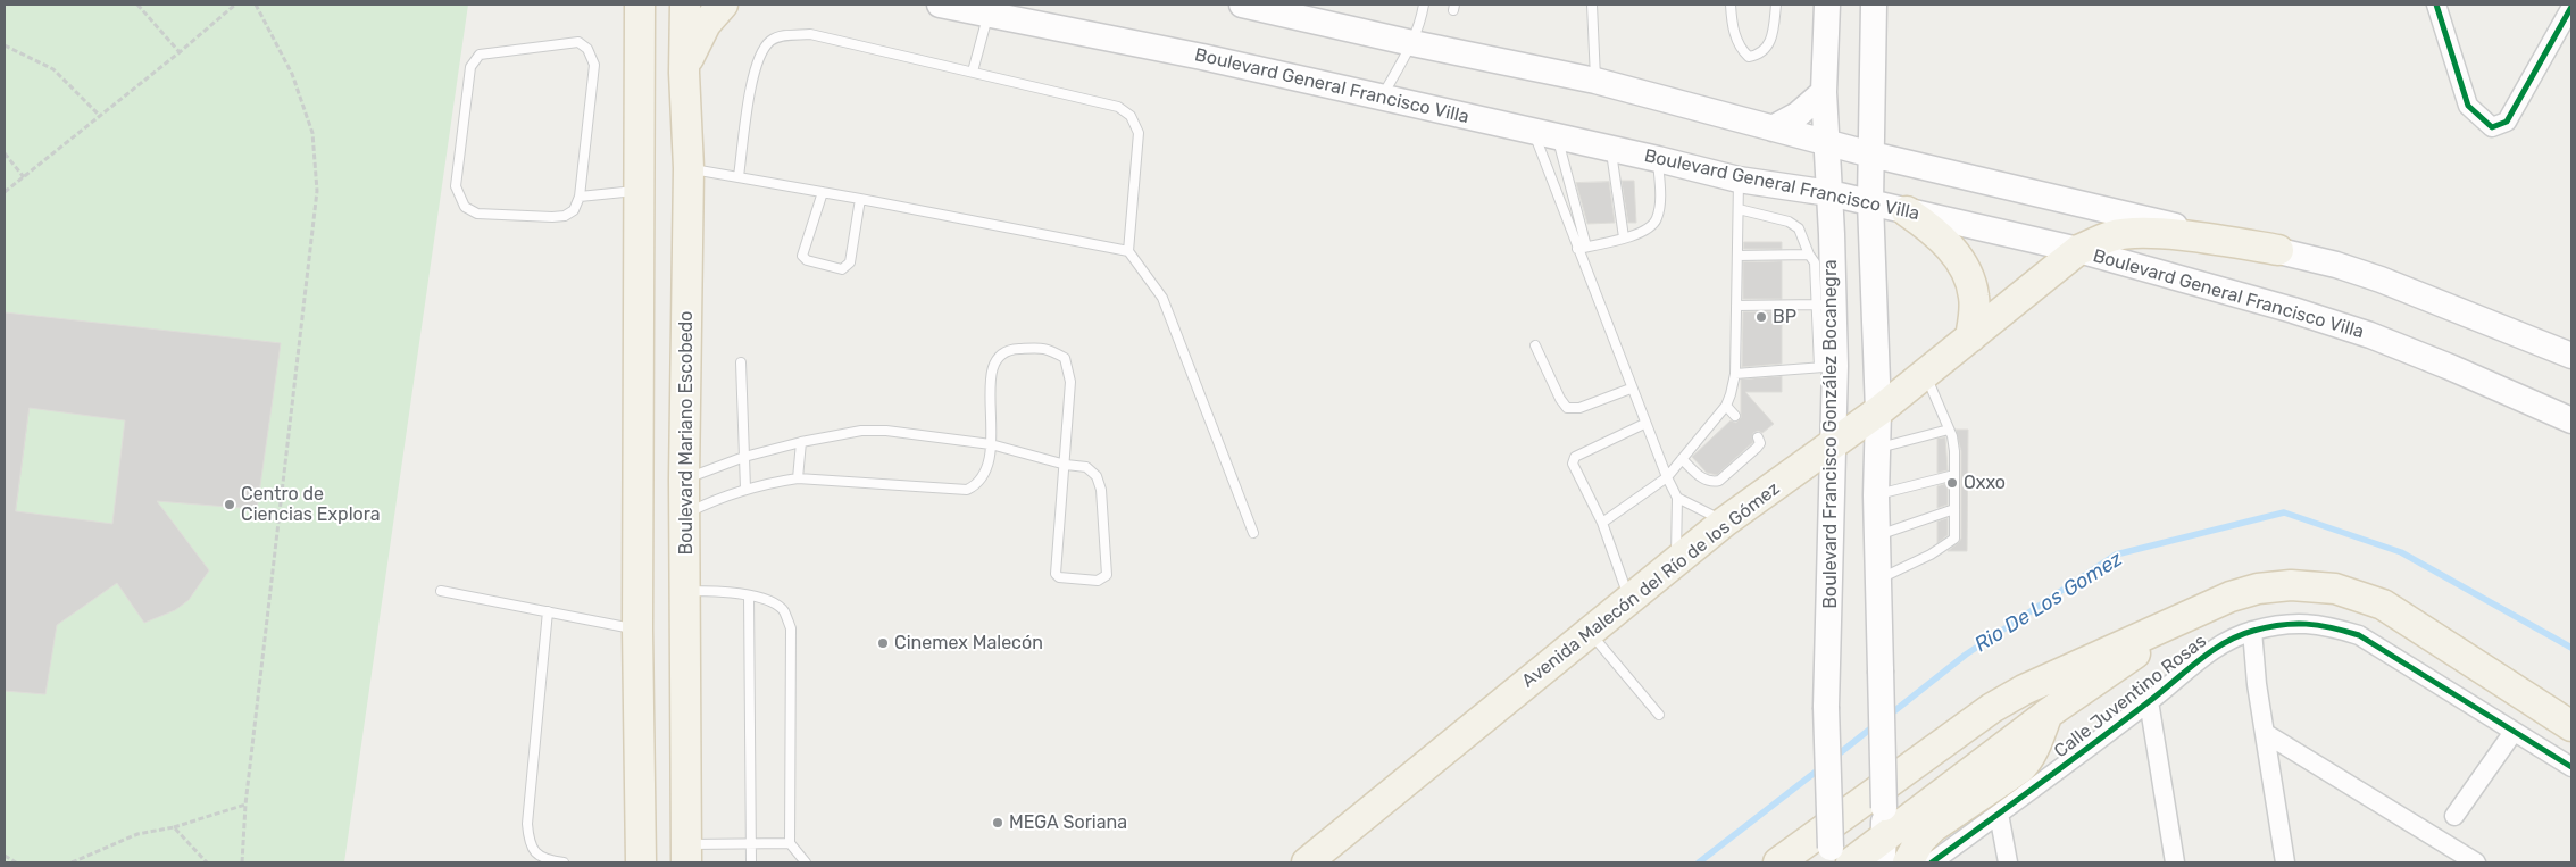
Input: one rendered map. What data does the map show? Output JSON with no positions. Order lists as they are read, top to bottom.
{
  "streets": {
    "main road": [
      "Boulevard General Francisco Villa",
      "Boulevard Mariano Escobedo",
      "Boulevard Francisco González Bocanegra",
      "Avenida Malecón del Río de los Gómez"
    ],
    "street": ["Calle Juventino Rosas"]
  },
  "crossings": [
    ["Boulevard General Francisco Villa", "Boulevard Francisco González Bocanegra"],
    ["Boulevard General Francisco Villa", "Avenida Malecón del Río de los Gómez"],
    ["Boulevard Francisco González Bocanegra", "Avenida Malecón del Río de los Gómez"]
  ],
  "water": ["Rio De Los Gomez"],
  "places": [
    "BP",
    "Oxxo",
    "Centro de Ciencias Explora",
    "Cinemex Malecón",
    "MEGA Soriana"
  ]
}
